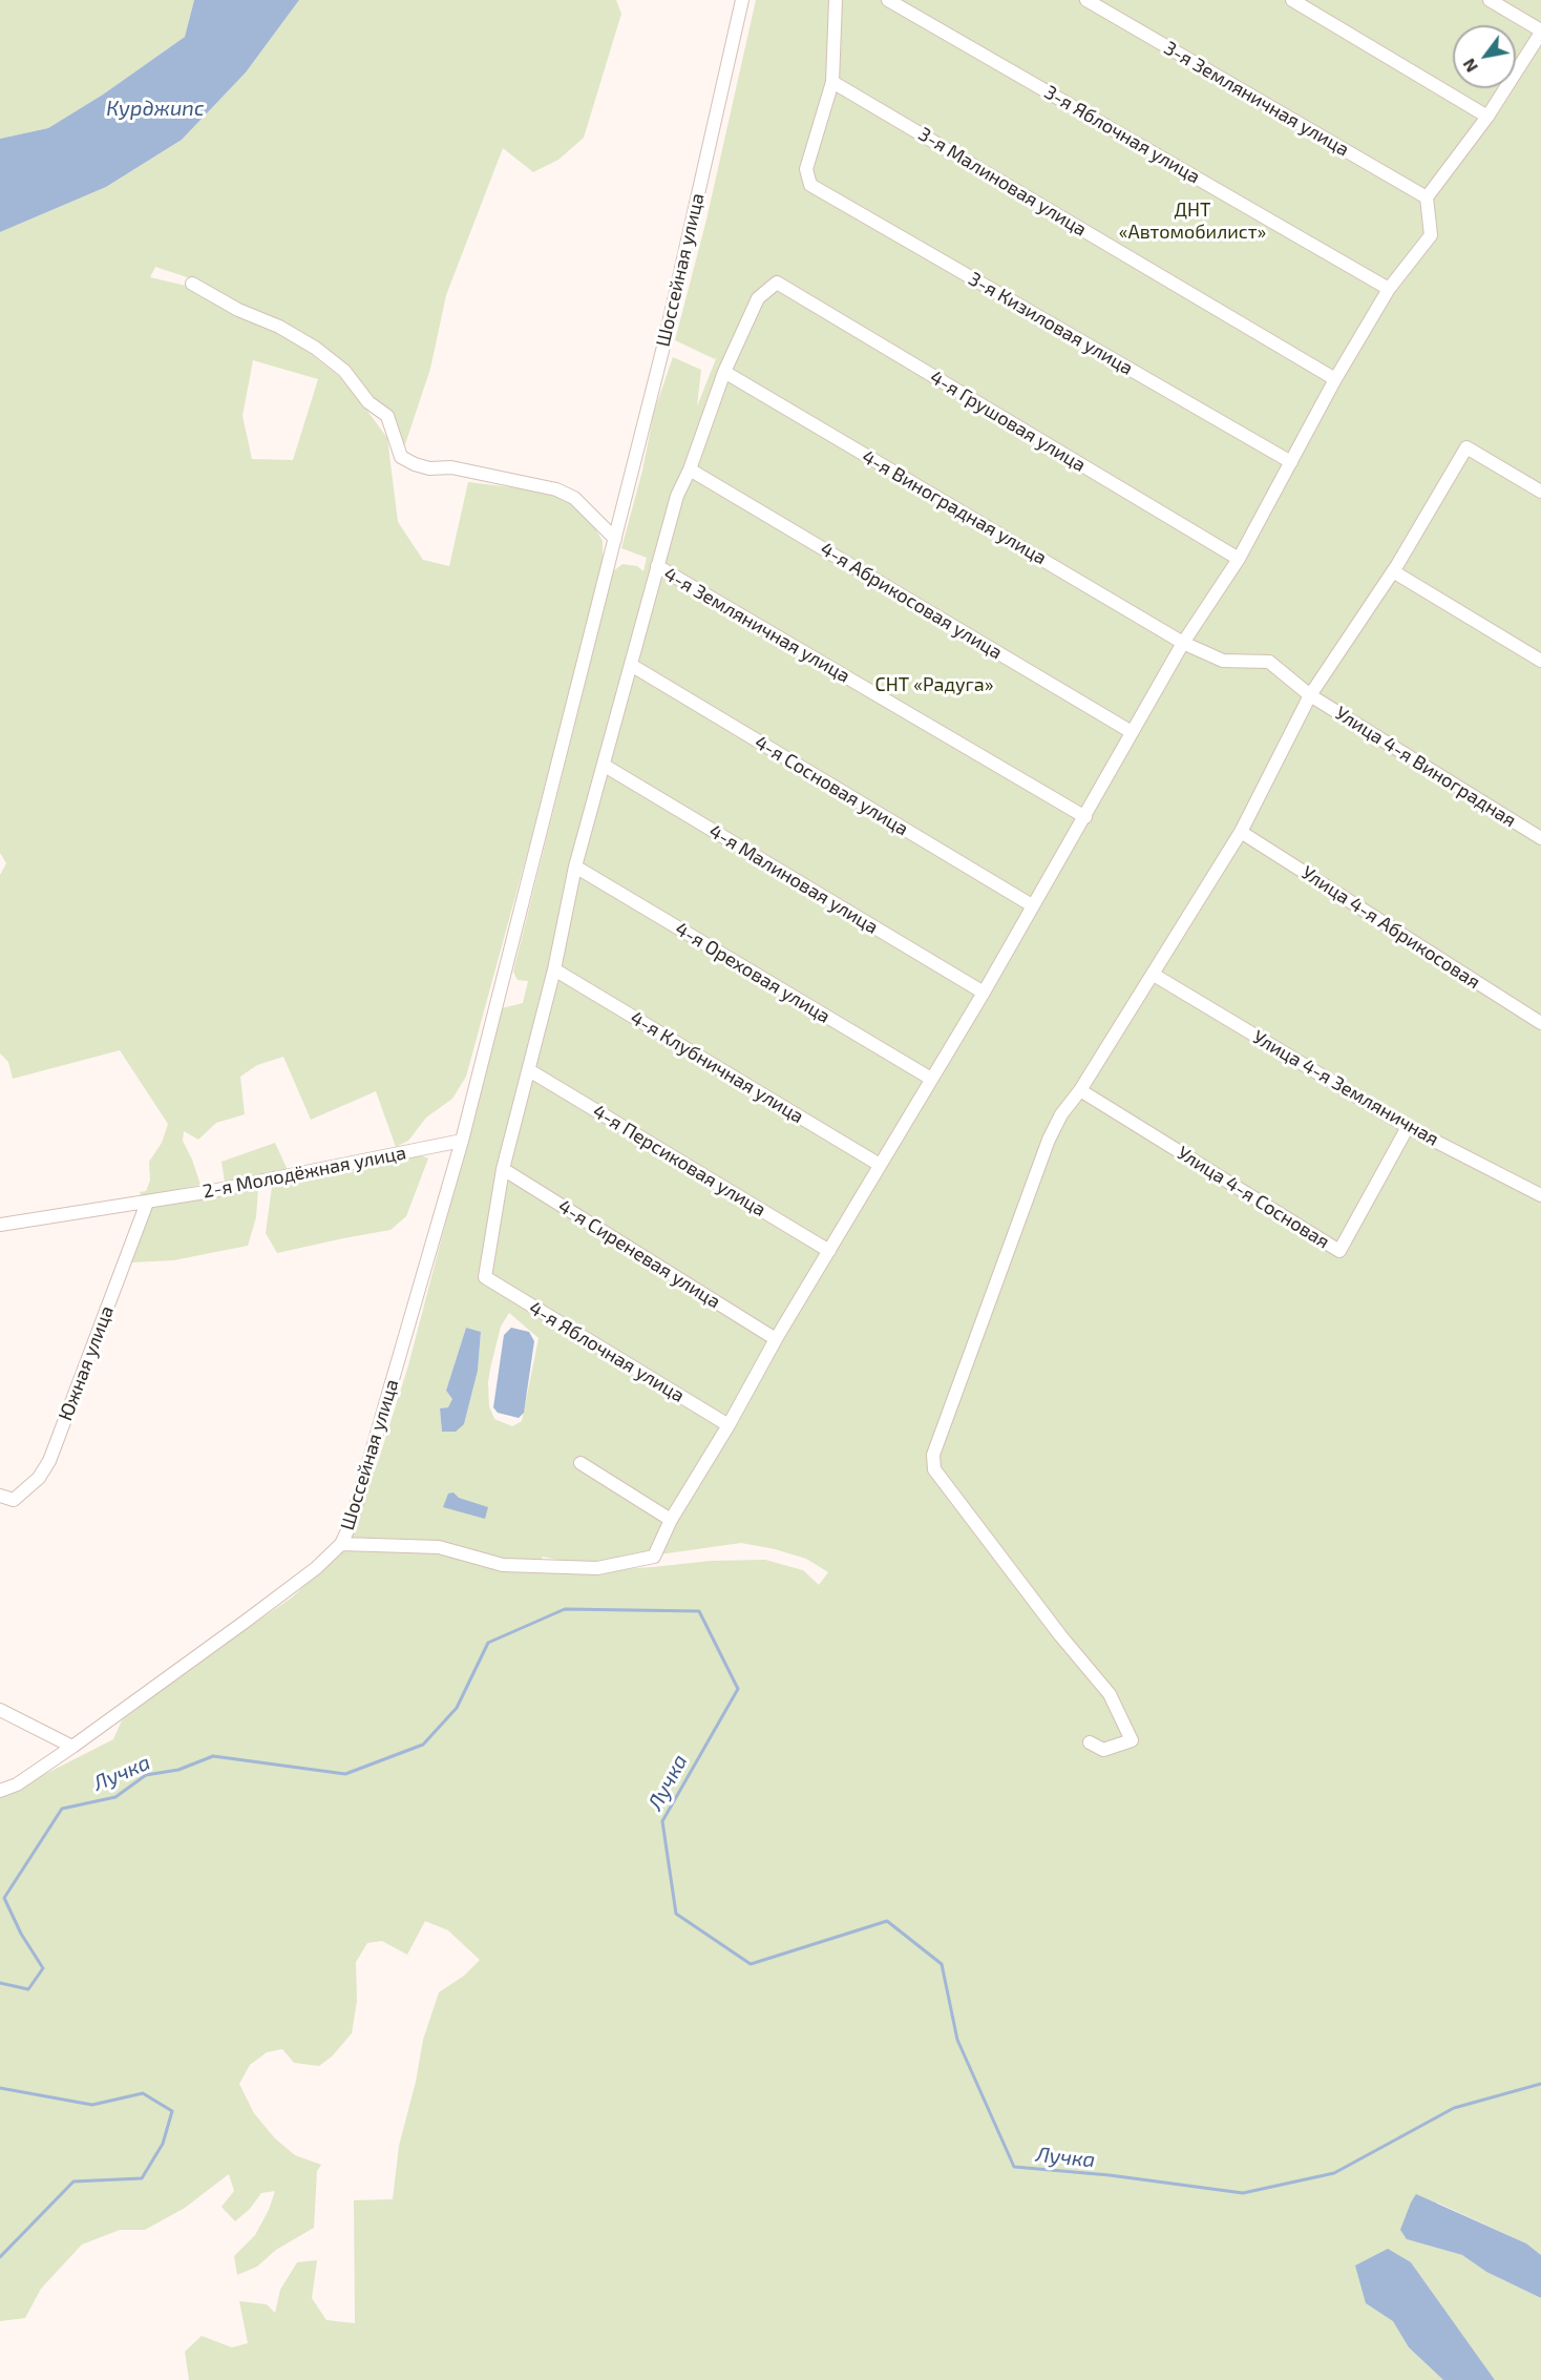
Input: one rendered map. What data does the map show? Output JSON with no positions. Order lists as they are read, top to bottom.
{
  "streets": {
    "street": [
      "3-я Земляничная улица",
      "3-я Яблочная улица",
      "3-я Малиновая улица",
      "Шоссейная улица",
      "3-я Кизиловая улица",
      "4-я Грушовая улица",
      "4-я Виноградная улица",
      "4-я Абрикосовая улица",
      "4-я Земляничная улица",
      "Улица 4-я Виноградная",
      "4-я Сосновая улица",
      "4-я Малиновая улица",
      "Улица 4-я Абрикосовая",
      "4-я Ореховая улица",
      "4-я Клубничная улица",
      "Улица 4-я Земляничная",
      "4-я Персиковая улица",
      "2-я Молодёжная улица",
      "Улица 4-я Сосновая",
      "4-я Сиреневая улица",
      "4-я Яблочная улица",
      "Южная улица"
    ]
  },
  "crossings": [
    ["3-я Малиновая улица", "3-я Кизиловая улица"],
    ["Шоссейная улица", "2-я Молодёжная улица"],
    ["4-я Грушовая улица", "4-я Виноградная улица"],
    ["4-я Виноградная улица", "Улица 4-я Виноградная"],
    ["Улица 4-я Земляничная", "Улица 4-я Сосновая"],
    ["2-я Молодёжная улица", "Южная улица"],
    ["4-я Сиреневая улица", "4-я Яблочная улица"]
  ],
  "water": ["Курджипс", "Лучка"],
  "parks": ["ДНТ «Автомобилист»", "СНТ «Радуга»"],
  "north": "bottom left"
}
